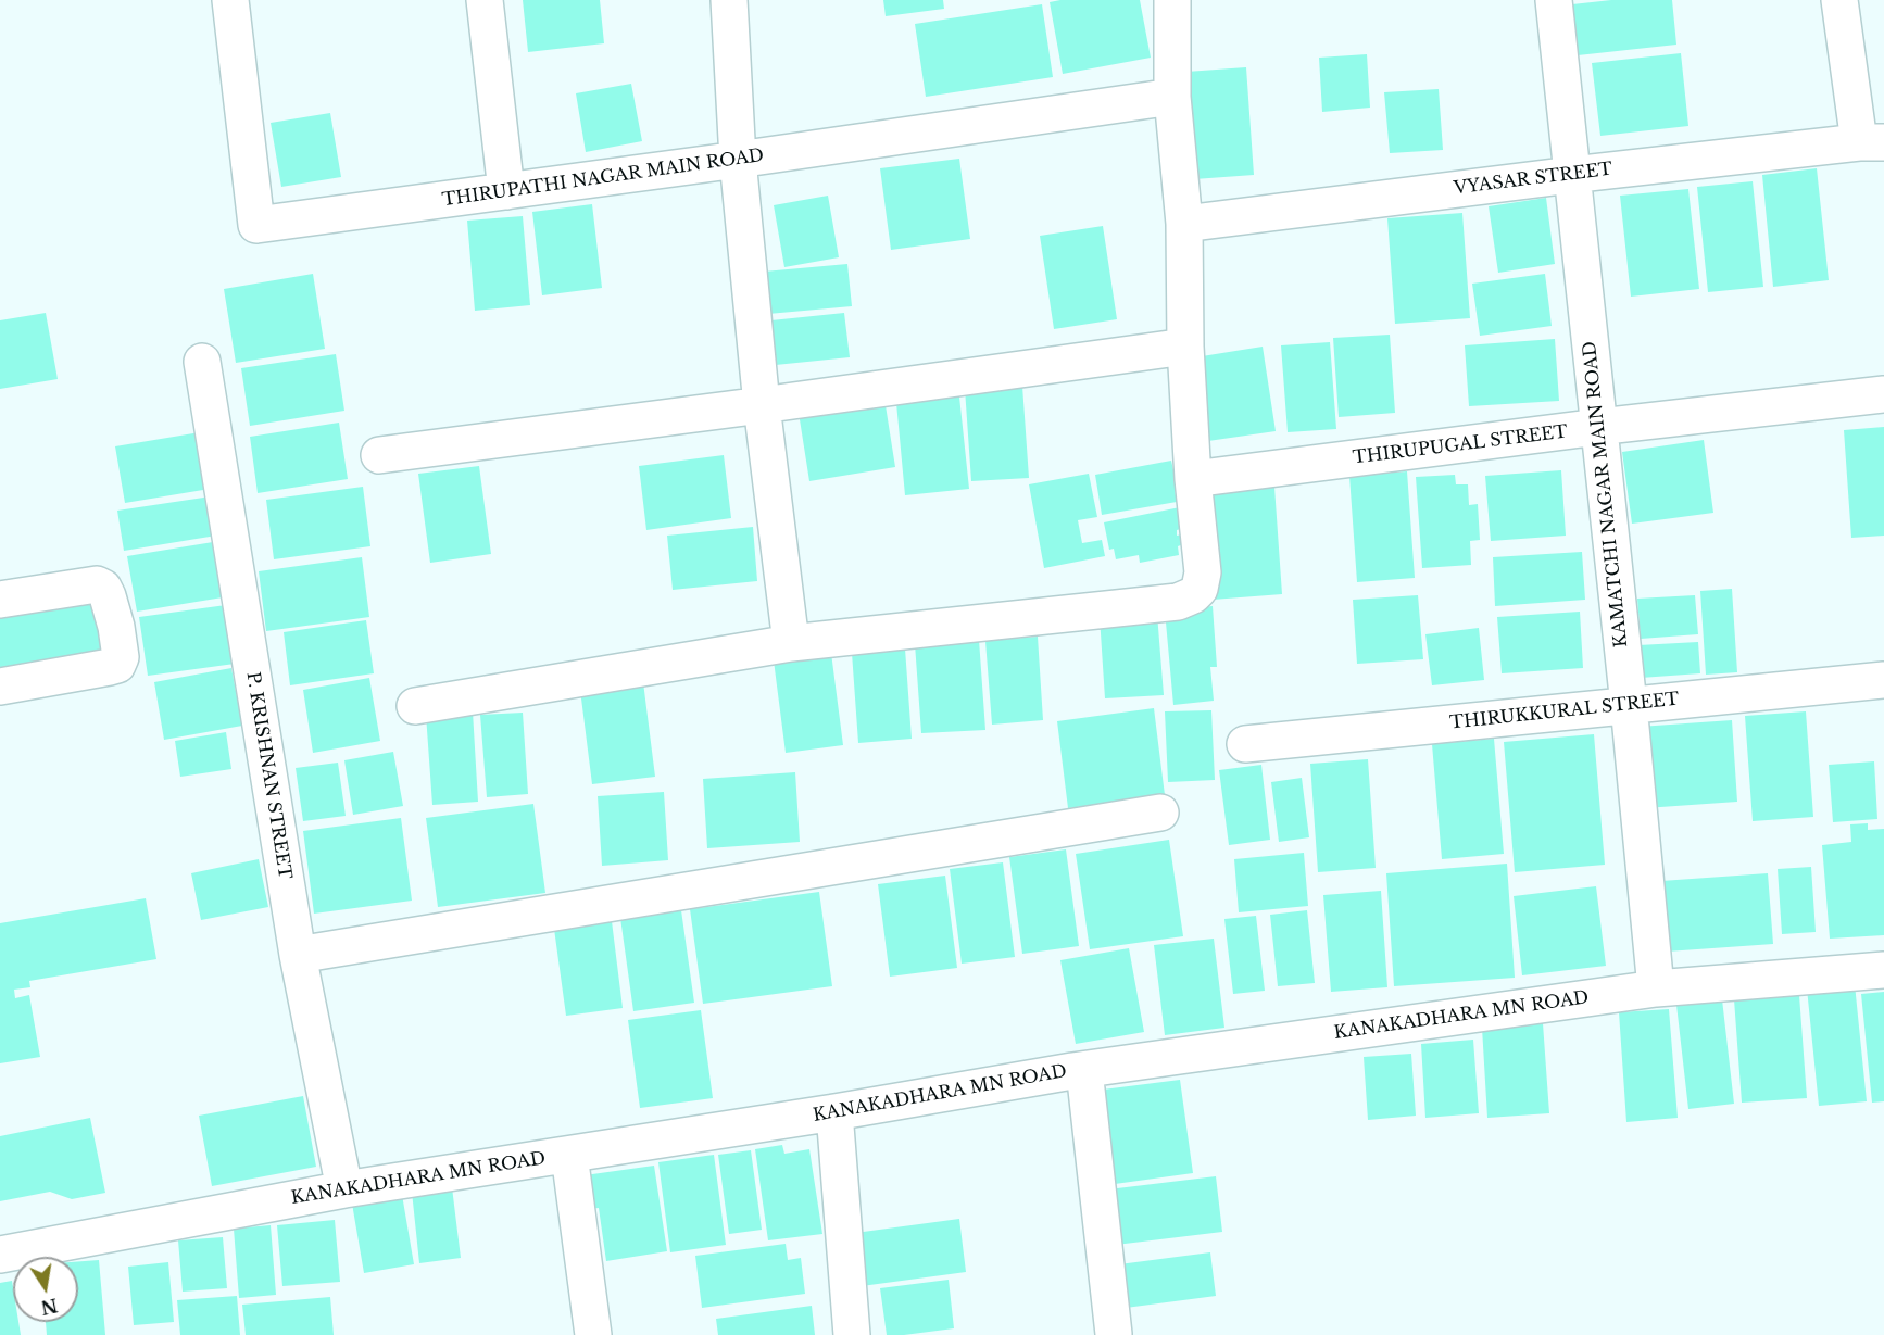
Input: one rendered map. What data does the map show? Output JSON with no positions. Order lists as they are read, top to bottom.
{
  "streets": {
    "street": [
      "THIRUPATHI NAGAR MAIN ROAD",
      "VYASAR STREET",
      "THIRUPUGAL STREET",
      "KAMATCHI NAGAR MAIN ROAD",
      "THIRUKKURAL STREET",
      "P. KRISHNAN STREET",
      "KANAKADHARA MN ROAD"
    ]
  },
  "crossings": [
    ["VYASAR STREET", "KAMATCHI NAGAR MAIN ROAD"],
    ["THIRUPUGAL STREET", "KAMATCHI NAGAR MAIN ROAD"],
    ["KAMATCHI NAGAR MAIN ROAD", "THIRUKKURAL STREET"],
    ["KAMATCHI NAGAR MAIN ROAD", "KANAKADHARA MN ROAD"],
    ["P. KRISHNAN STREET", "KANAKADHARA MN ROAD"]
  ],
  "north": "bottom"
}
